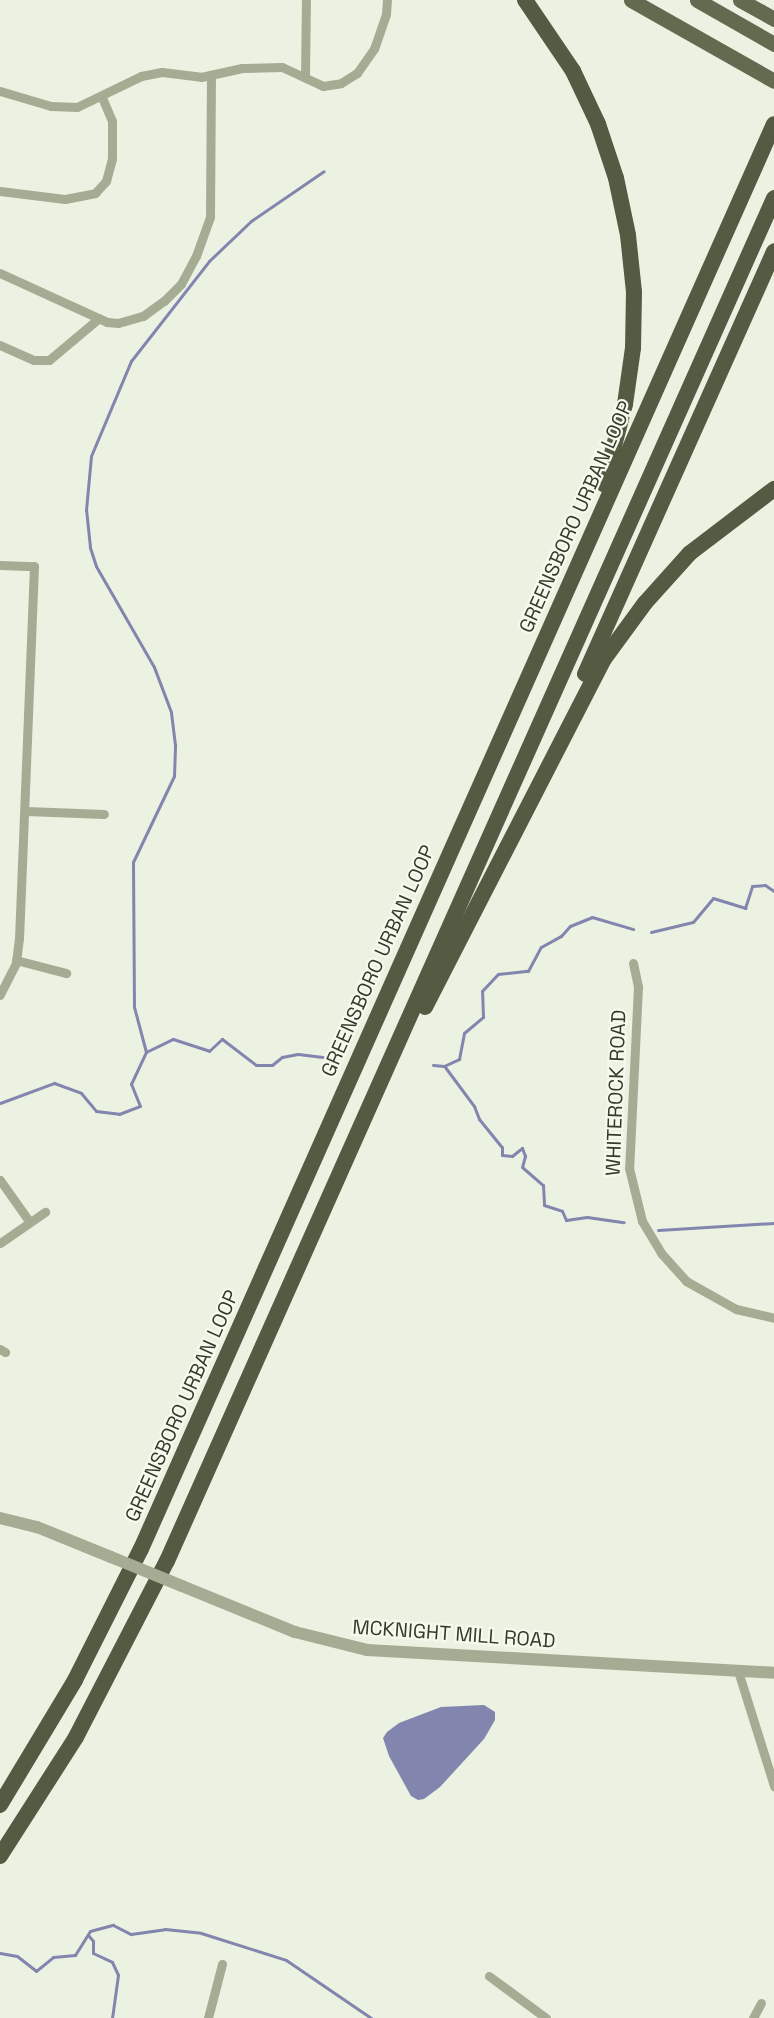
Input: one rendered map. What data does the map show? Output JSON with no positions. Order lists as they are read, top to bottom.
{
  "streets": {
    "highway": ["GREENSBORO URBAN LOOP"],
    "street": ["WHITEROCK ROAD", "MCKNIGHT MILL ROAD"]
  }
}
